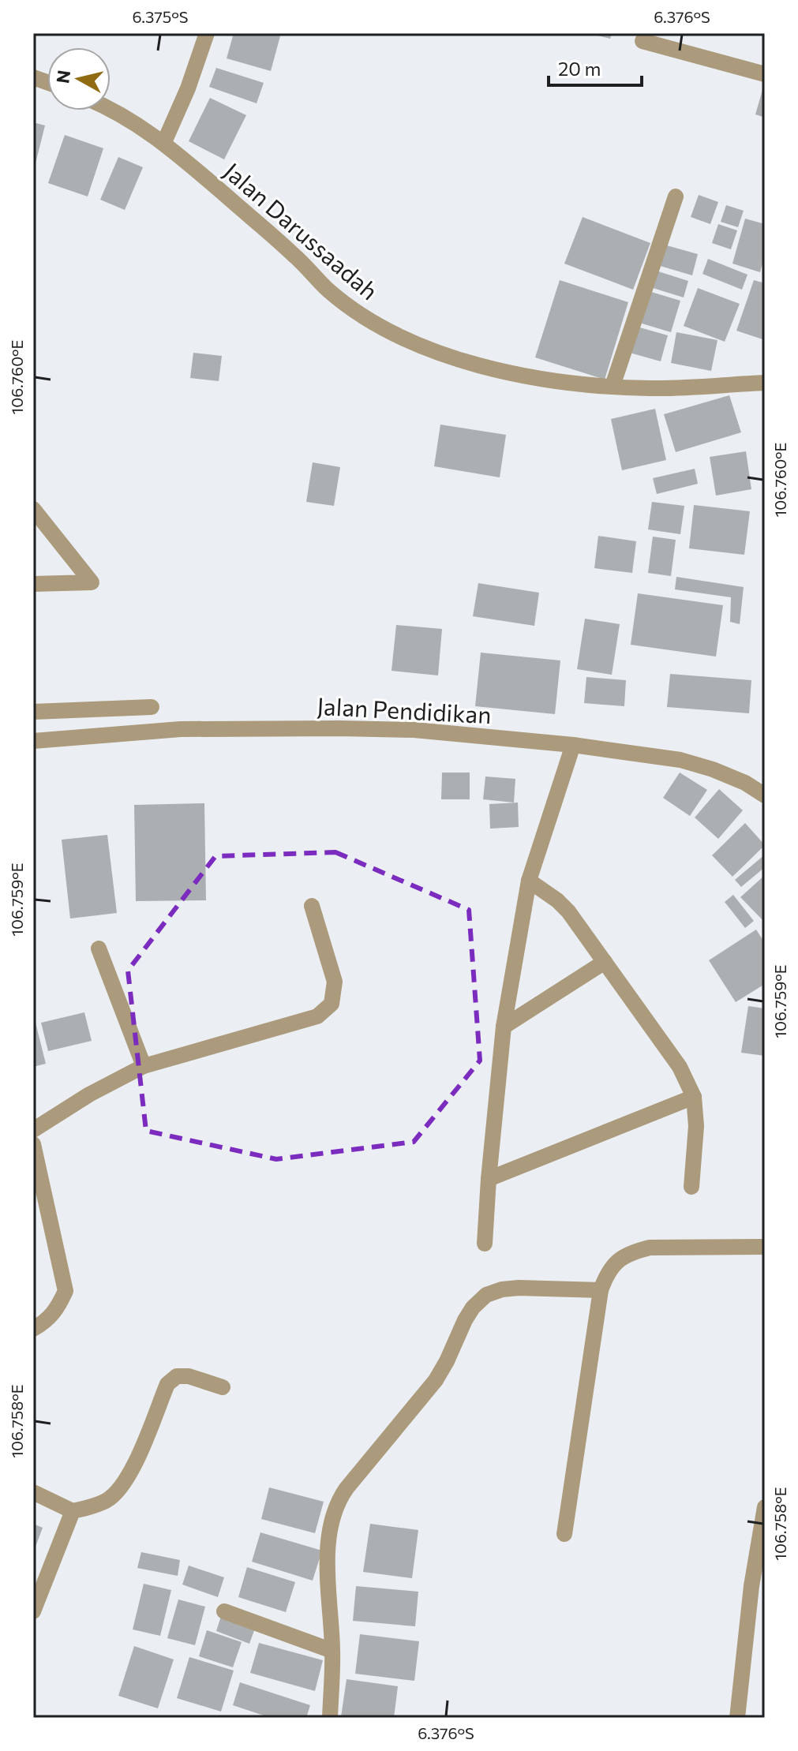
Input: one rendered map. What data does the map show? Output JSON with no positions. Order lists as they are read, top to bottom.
{
  "streets": {
    "street": ["Jalan Darussaadah", "Jalan Pendidikan"]
  },
  "scale_bar": "20 m",
  "north": "left",
  "coordinates": [
    "6.375°S",
    "6.376°S",
    "106.760°E",
    "106.759°E",
    "106.758°E"
  ]
}
